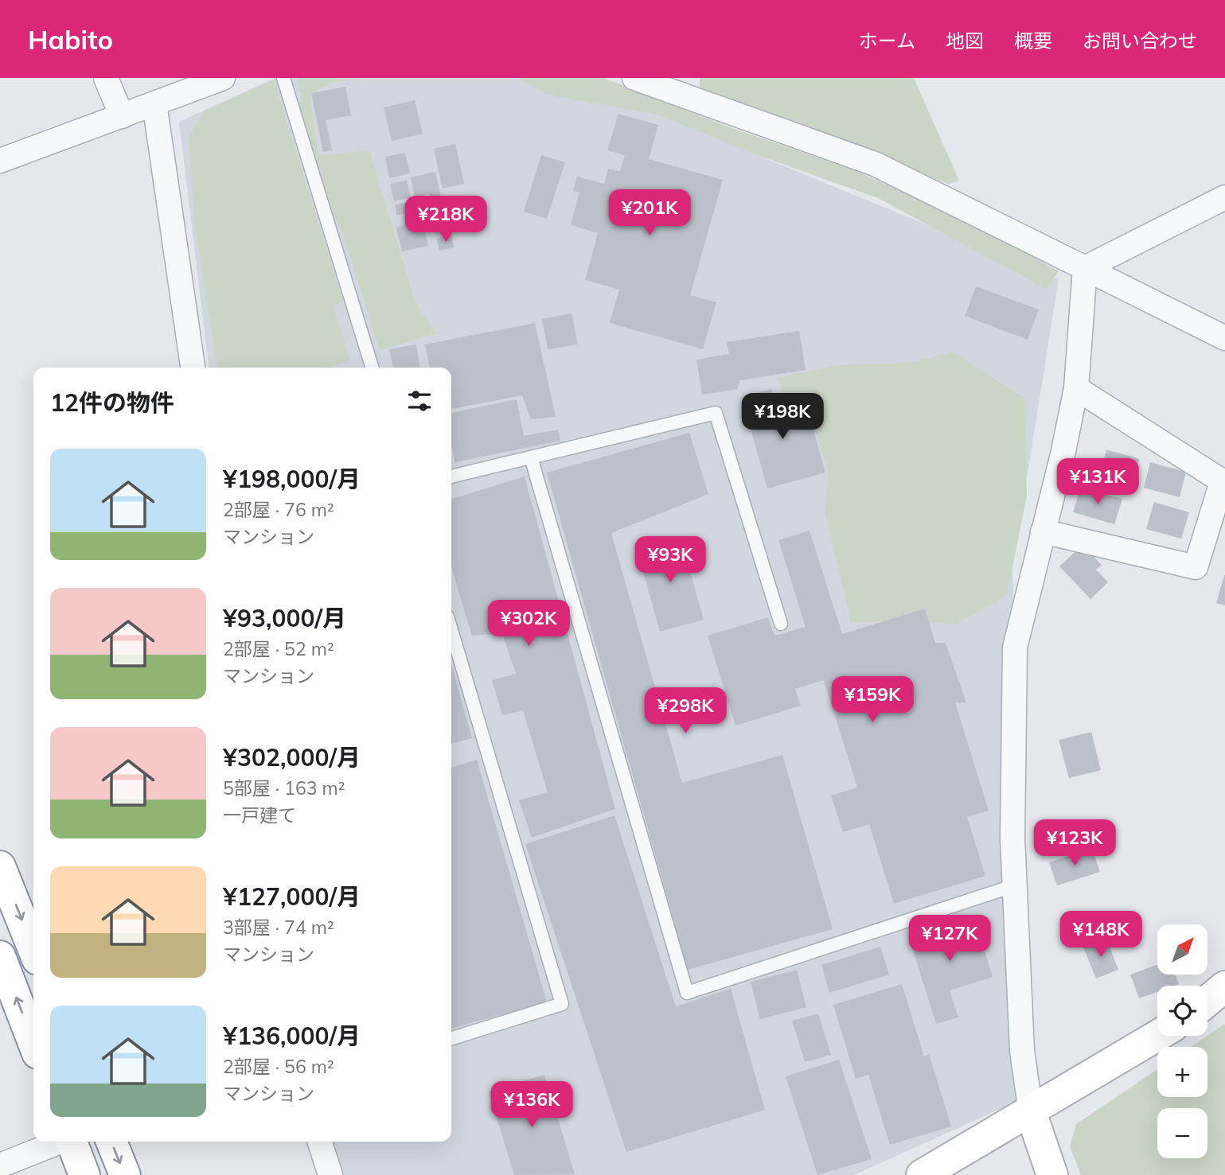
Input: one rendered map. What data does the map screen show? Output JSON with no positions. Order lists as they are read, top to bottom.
{
  "north": "top right",
  "page": {
    "header": "Habito",
    "nav": [
      "ホーム",
      "地図",
      "概要",
      "お問い合わせ"
    ],
    "price": [
      "¥201K",
      "¥218K",
      "¥198K",
      "¥131K",
      "¥93K",
      "¥302K",
      "¥159K",
      "¥298K",
      "¥123K",
      "¥148K",
      "¥127K",
      "¥136K"
    ],
    "heading": "12件の物件",
    "list": [
      {
        "name": "¥198,000/月",
        "note": "2部屋 · 76 m² · マンション"
      },
      {
        "name": "¥93,000/月",
        "note": "2部屋 · 52 m² · マンション"
      },
      {
        "name": "¥302,000/月",
        "note": "5部屋 · 163 m² · 一戸建て"
      },
      {
        "name": "¥127,000/月",
        "note": "3部屋 · 74 m² · マンション"
      },
      {
        "name": "¥136,000/月",
        "note": "2部屋 · 56 m² · マンション"
      }
    ],
    "map_buttons": ["+", "−"]
  }
}
